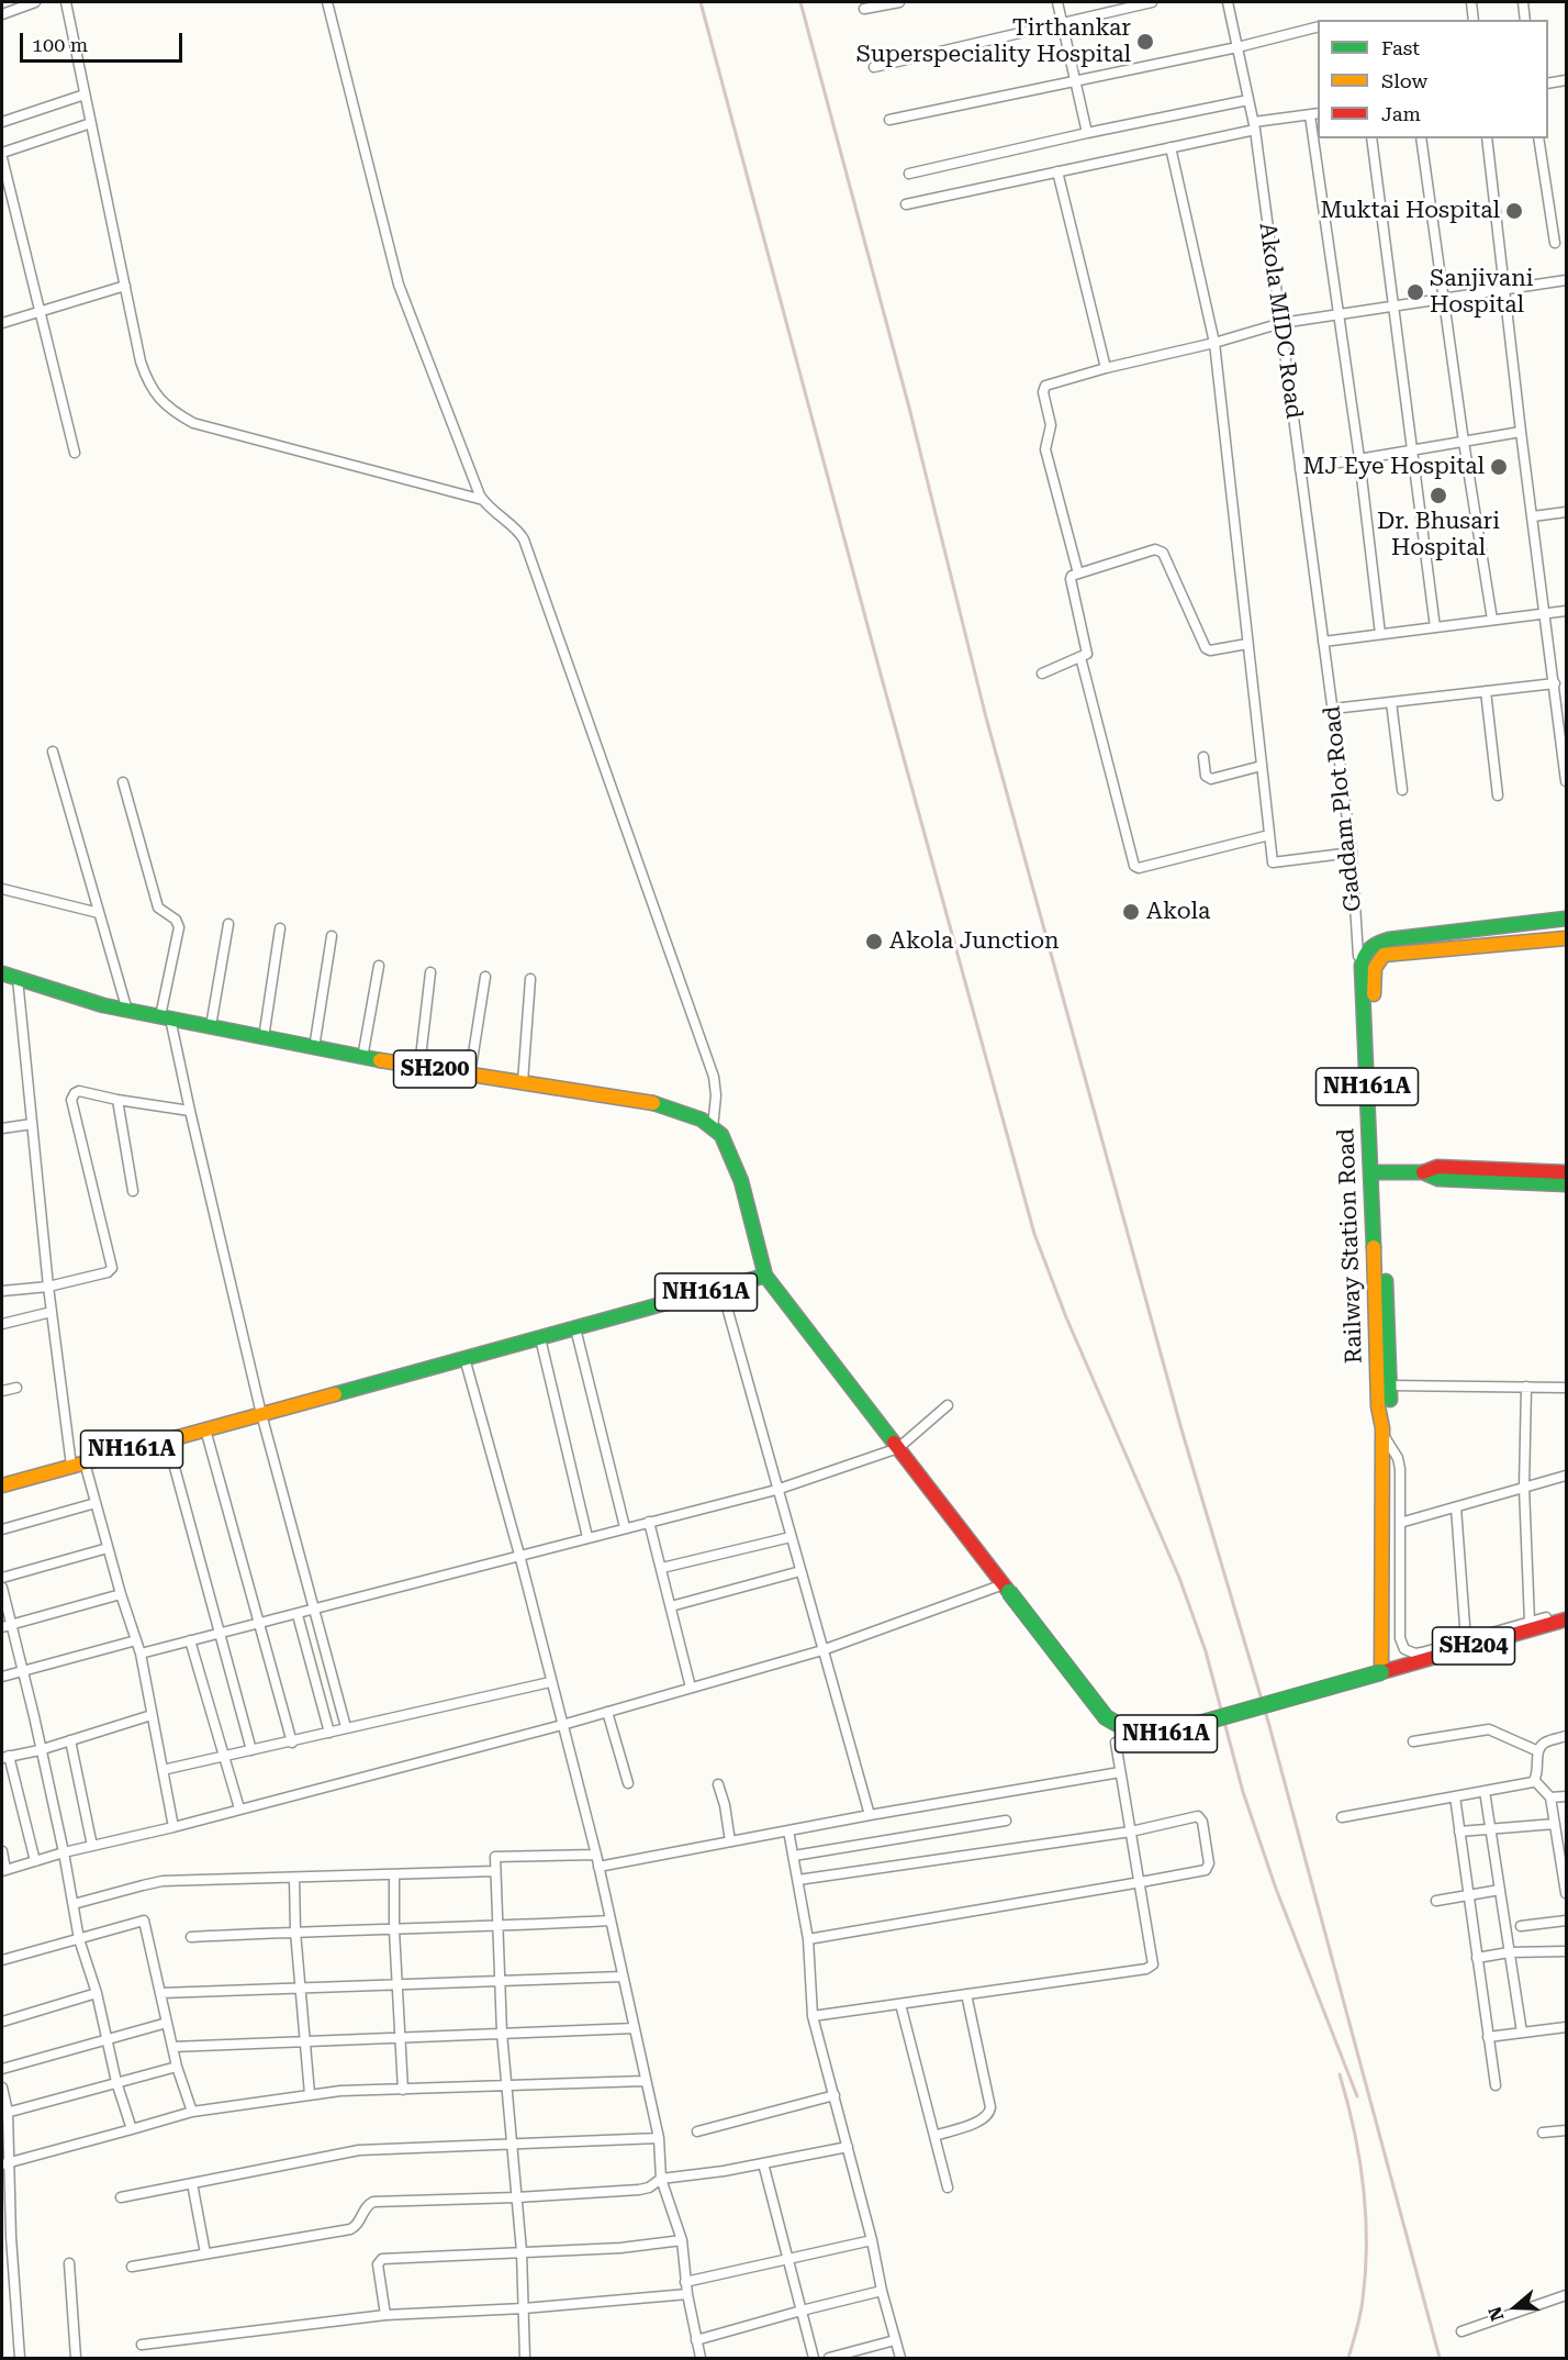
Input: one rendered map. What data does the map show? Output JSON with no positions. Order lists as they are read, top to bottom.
{
  "streets": {
    "main road": [
      "SH200",
      "NH161A",
      "Railway Station Road",
      "SH204"
    ],
    "street": ["Akola MIDC Road", "Gaddam Plot Road"]
  },
  "crossings": [
    ["Akola MIDC Road", "Gaddam Plot Road"],
    ["Gaddam Plot Road", "Railway Station Road"],
    ["SH200", "NH161A"],
    ["NH161A", "Railway Station Road"],
    ["NH161A", "SH204"],
    ["Railway Station Road", "SH204"]
  ],
  "places": [
    "Tirthankar Superspeciality Hospital",
    "Muktai Hospital",
    "Sanjivani Hospital",
    "MJ Eye Hospital",
    "Dr. Bhusari Hospital",
    "Akola",
    "Akola Junction"
  ],
  "legend": ["Fast", "Slow", "Jam"],
  "scale_bar": "100 m",
  "north": "left"
}
